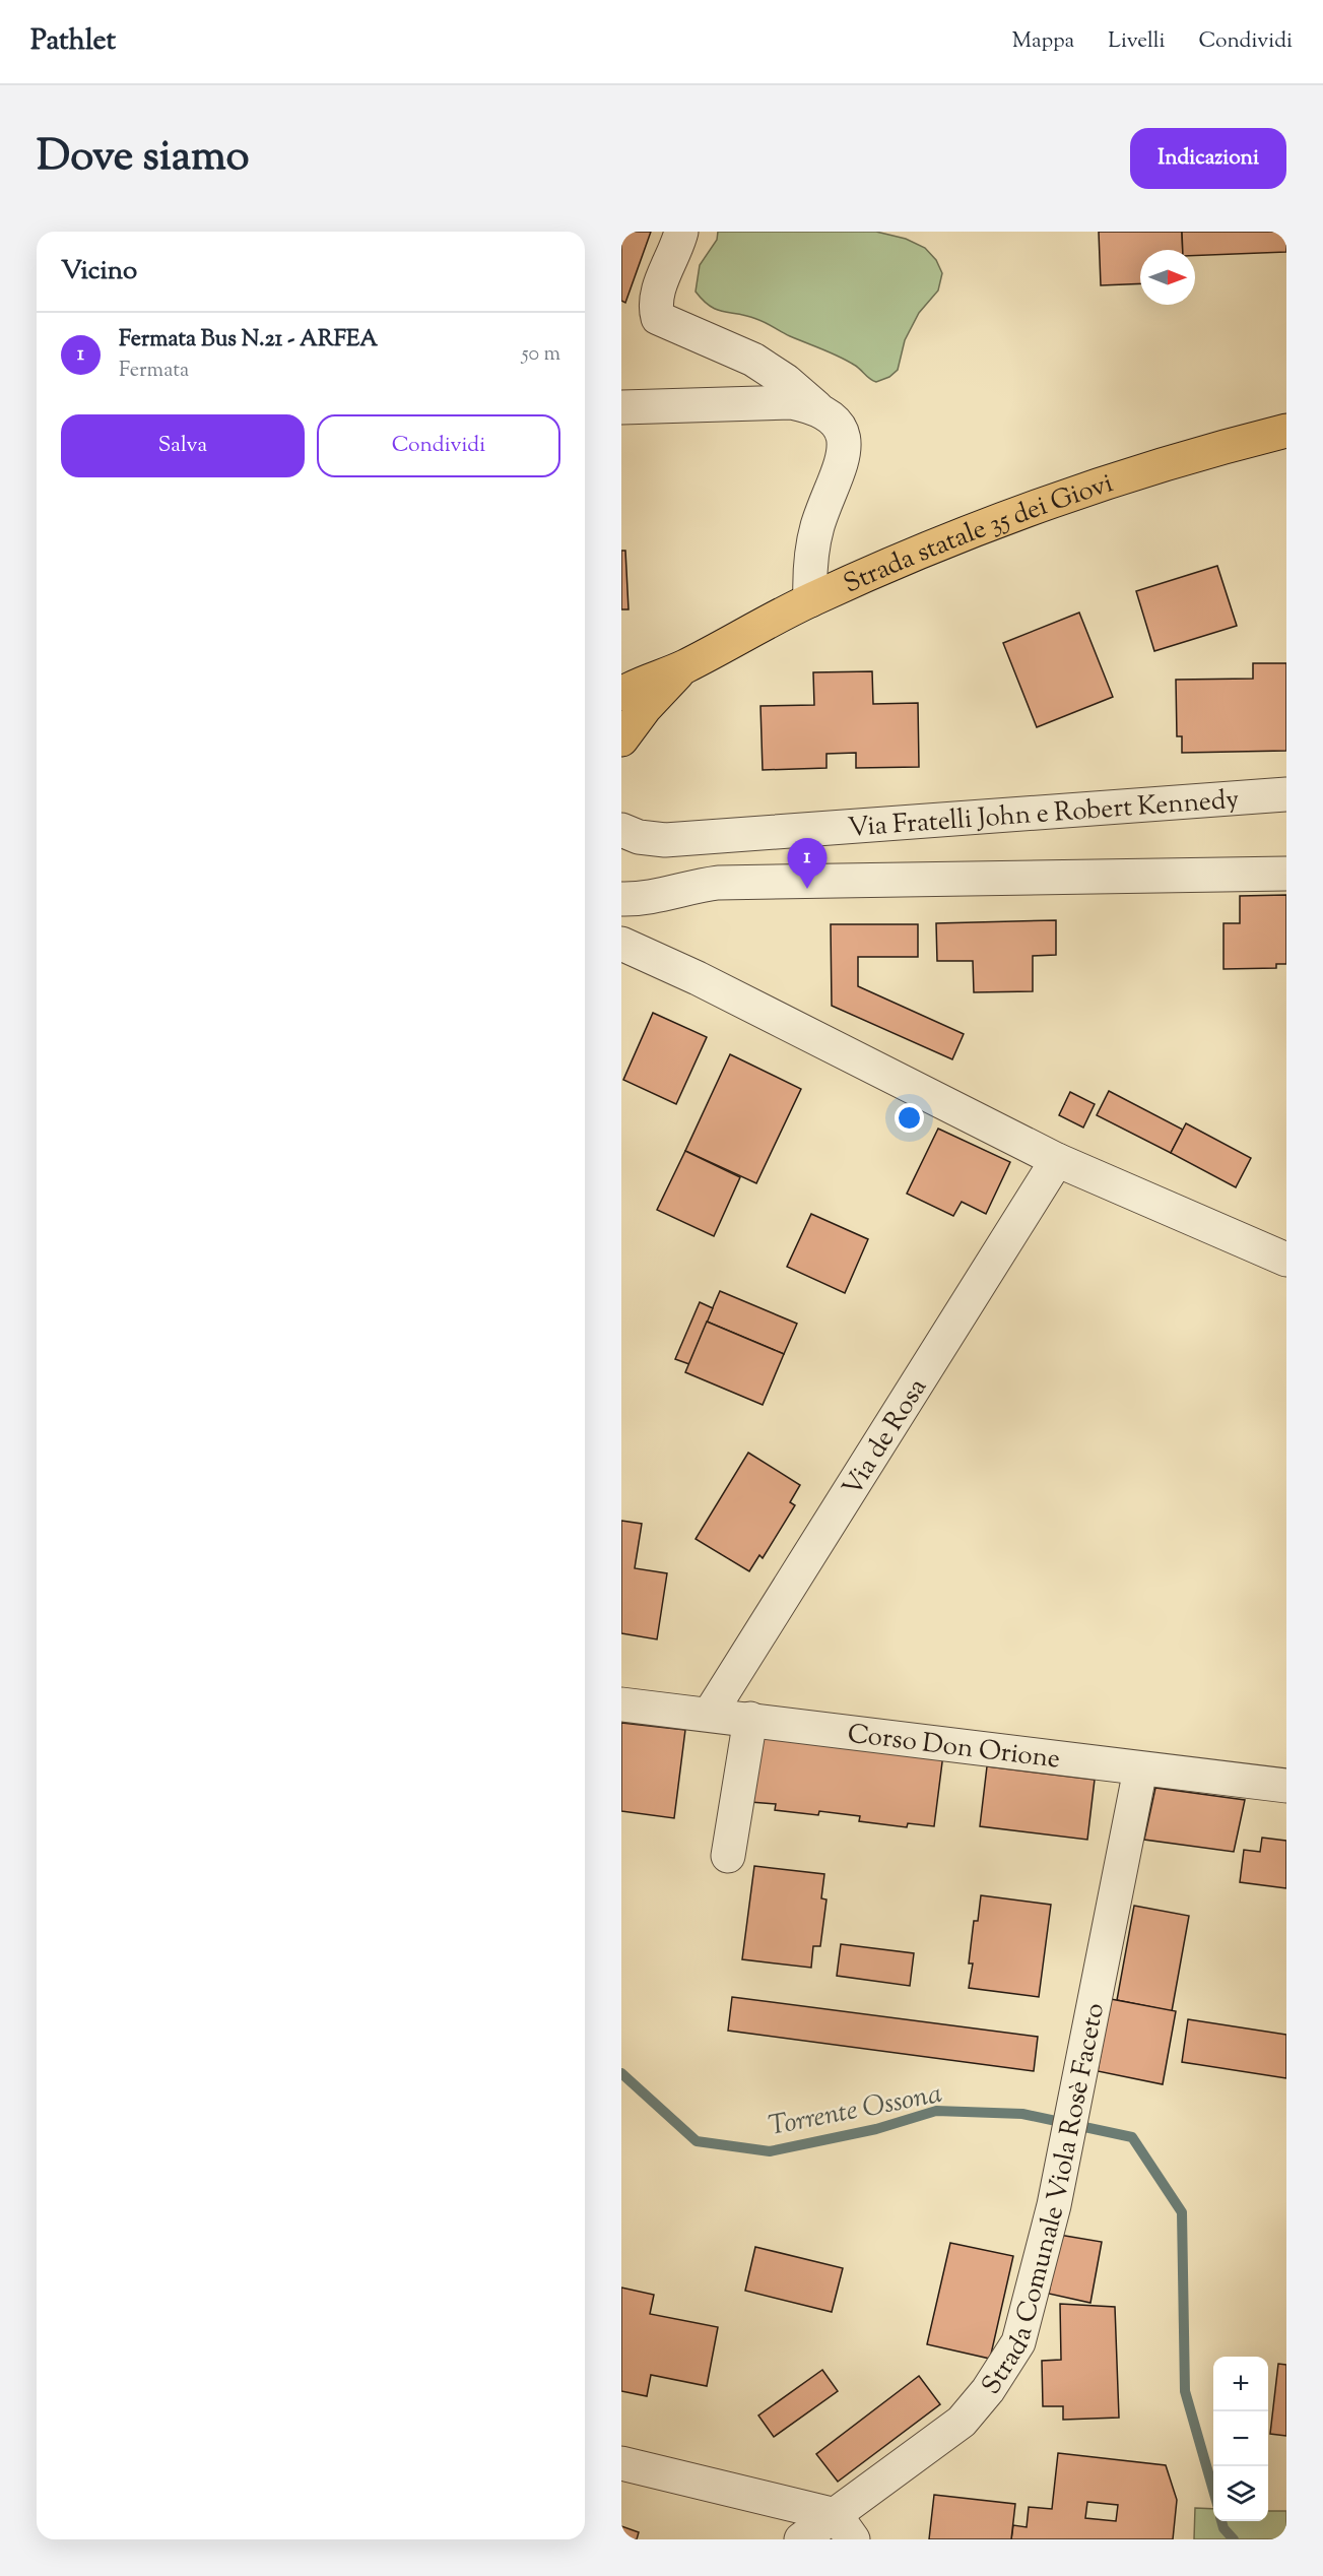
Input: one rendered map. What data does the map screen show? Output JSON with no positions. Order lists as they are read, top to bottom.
{
  "streets": {
    "main road": ["Strada statale 35 dei Giovi"],
    "street": [
      "Via Fratelli John e Robert Kennedy",
      "Via de Rosa",
      "Corso Don Orione",
      "Strada Comunale Viola Rosè Faceto"
    ]
  },
  "crossings": [
    ["Via de Rosa", "Corso Don Orione"],
    ["Corso Don Orione", "Strada Comunale Viola Rosè Faceto"]
  ],
  "water": ["Torrente Ossona"],
  "north": "right",
  "page": {
    "header": "Pathlet",
    "nav": ["Mappa", "Livelli", "Condividi"],
    "title": "Dove siamo",
    "buttons": [
      "Indicazioni",
      ["Salva", "Condividi"]
    ],
    "heading": "Vicino",
    "list": [
      {
        "mark": "1",
        "name": "Fermata Bus N.21 - ARFEA",
        "note": "Fermata",
        "value": "50 m"
      }
    ],
    "pins": "1",
    "map_buttons": ["+", "−"]
  }
}
